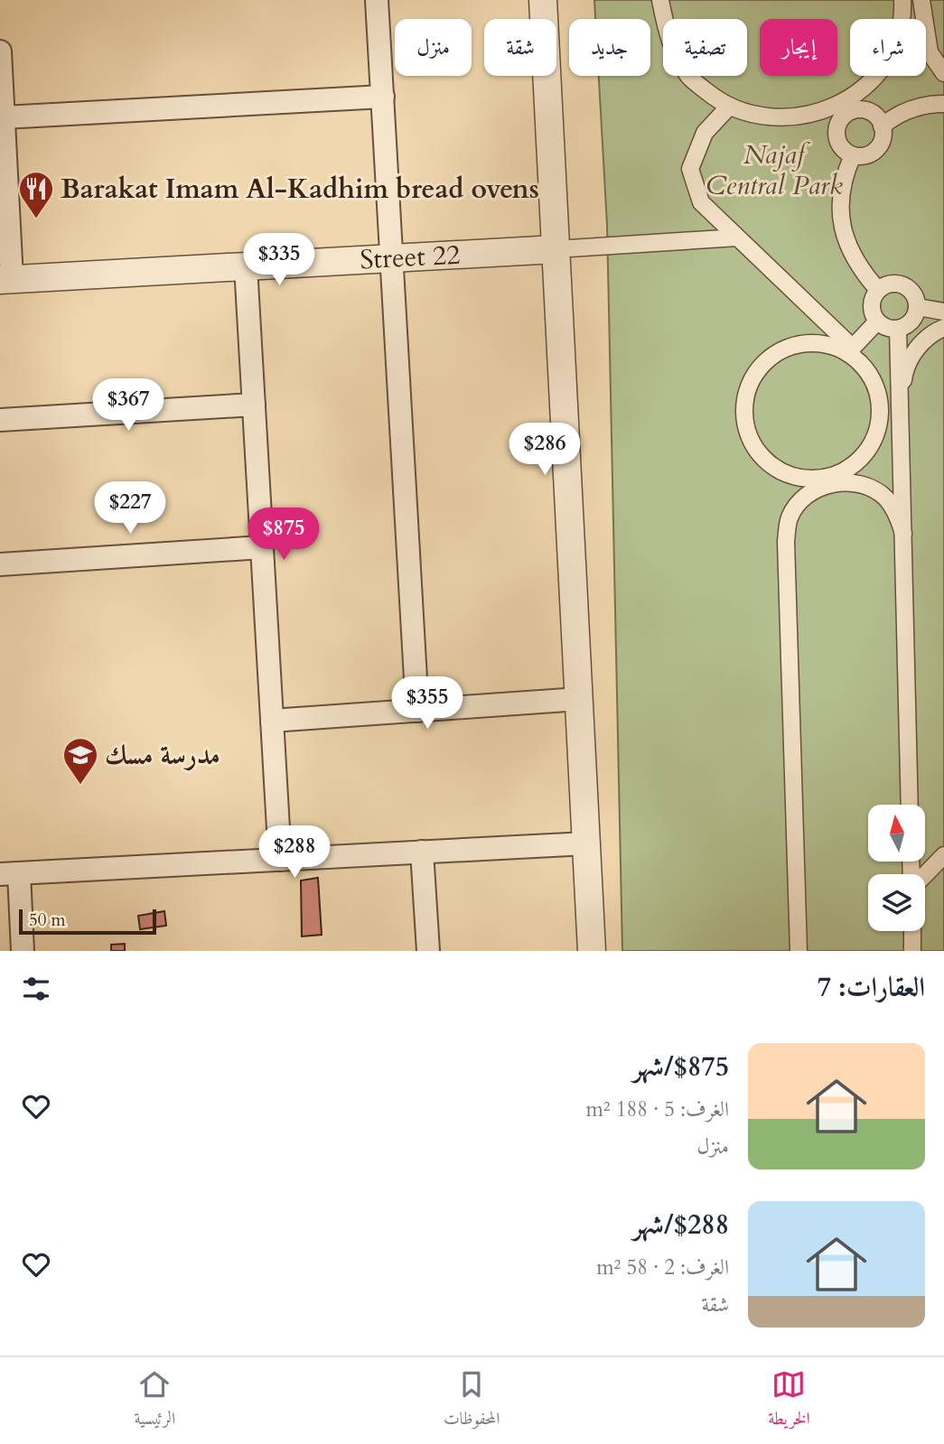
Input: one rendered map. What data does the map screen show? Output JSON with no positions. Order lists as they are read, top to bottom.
{
  "streets": {
    "street": ["Street 22"]
  },
  "parks": ["Najaf Central Park"],
  "places": {
    "restaurant": ["Barakat Imam Al-Kadhim bread ovens"],
    "school or university": ["مدرسة مسك"]
  },
  "scale_bar": "50 m",
  "north": "top",
  "page": {
    "chip": [
      "شراء",
      "إيجار",
      "تصفية",
      "جديد",
      "شقة",
      "منزل"
    ],
    "price": [
      "$335",
      "$367",
      "$286",
      "$227",
      "$875",
      "$355",
      "$288"
    ],
    "scale": "50 m",
    "heading": "العقارات: 7",
    "list": [
      {
        "name": "$875/شهر",
        "note": "الغرف: 5 · 188 m² · منزل"
      },
      {
        "name": "$288/شهر",
        "note": "الغرف: 2 · 58 m² · شقة"
      }
    ],
    "tabs": ["الخريطة", "المحفوظات", "الرئيسية"]
  }
}
